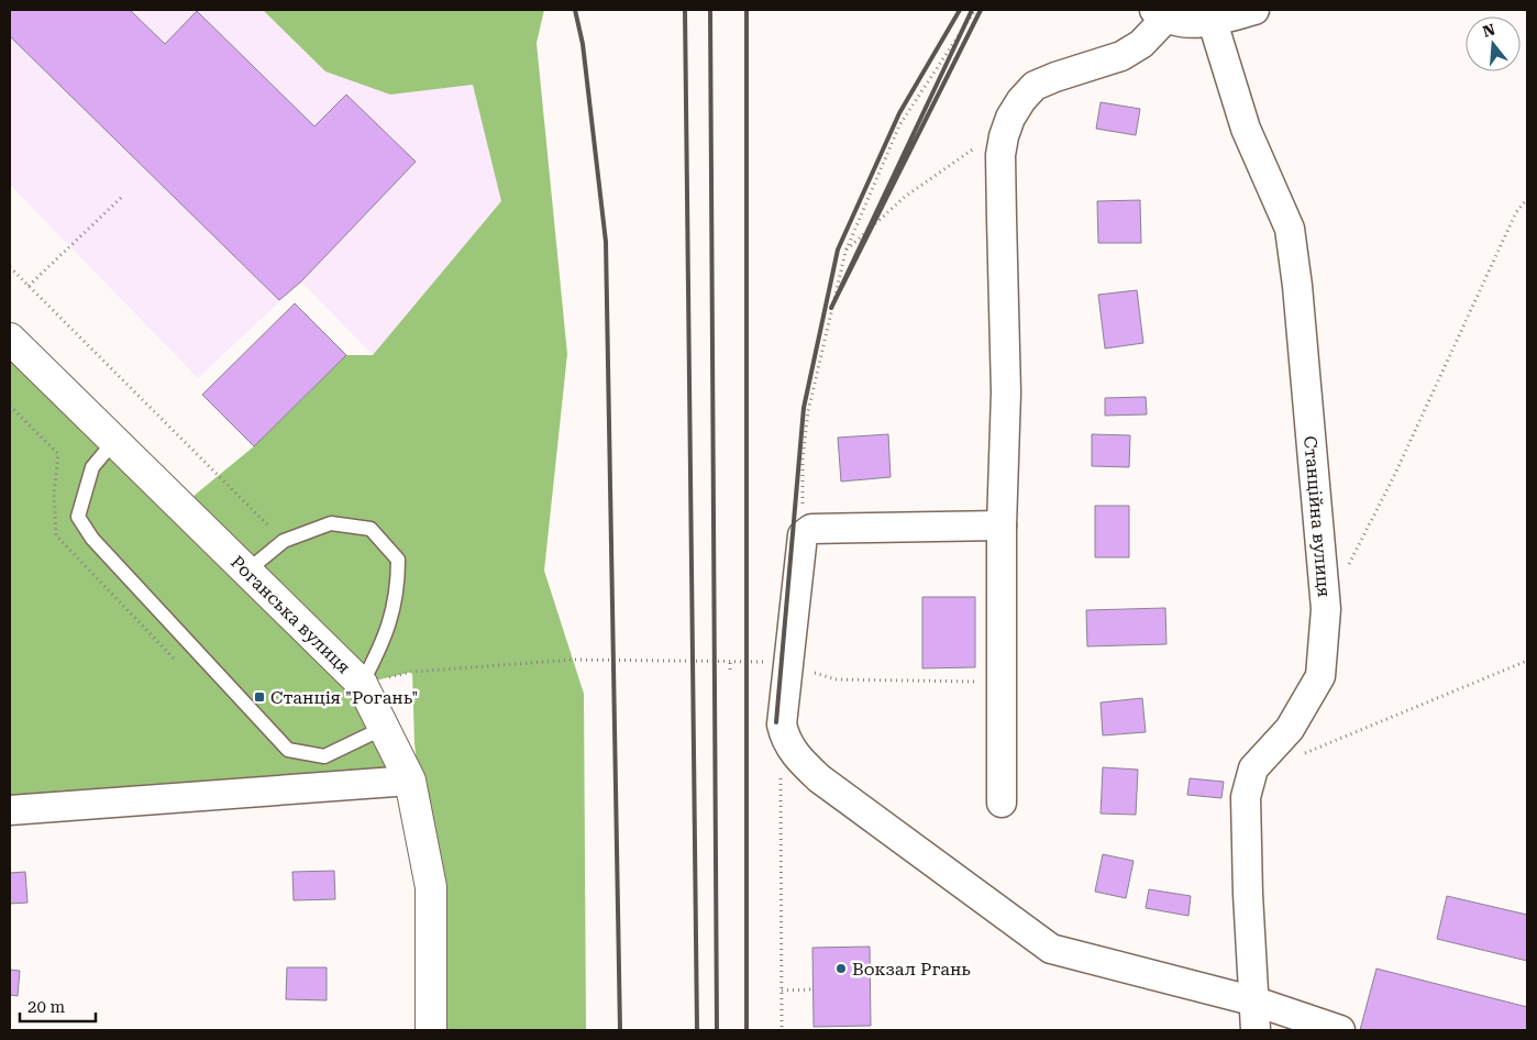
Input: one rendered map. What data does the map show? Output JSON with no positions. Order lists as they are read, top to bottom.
{
  "streets": {
    "main road": ["Роганська вулиця"],
    "street": ["Станційна вулиця"]
  },
  "places": {
    "transit": ["Станція \"Рогань\""],
    "other": ["Вокзал Ргань"]
  },
  "scale_bar": "20 m",
  "north": "top"
}
